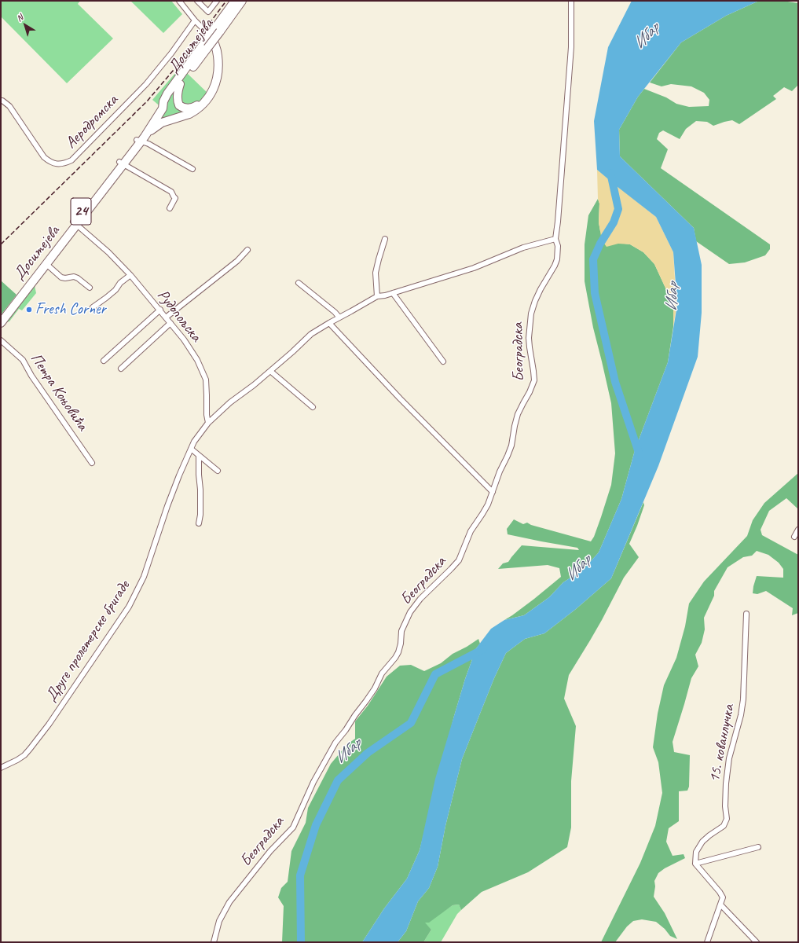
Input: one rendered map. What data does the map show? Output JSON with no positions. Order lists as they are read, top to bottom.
{
  "streets": {
    "main road": ["Доситејева", "24"],
    "street": [
      "Аеродромска",
      "Рудопољска",
      "Београдска",
      "Петра Коњовића",
      "Друге пролетерске бригаде",
      "15. кованлучка"
    ]
  },
  "crossings": [
    ["Доситејева", "Рудопољска"],
    ["Рудопољска", "Друге пролетерске бригаде"]
  ],
  "water": ["Ибар"],
  "places": ["Fresh Corner"],
  "north": "top left"
}
